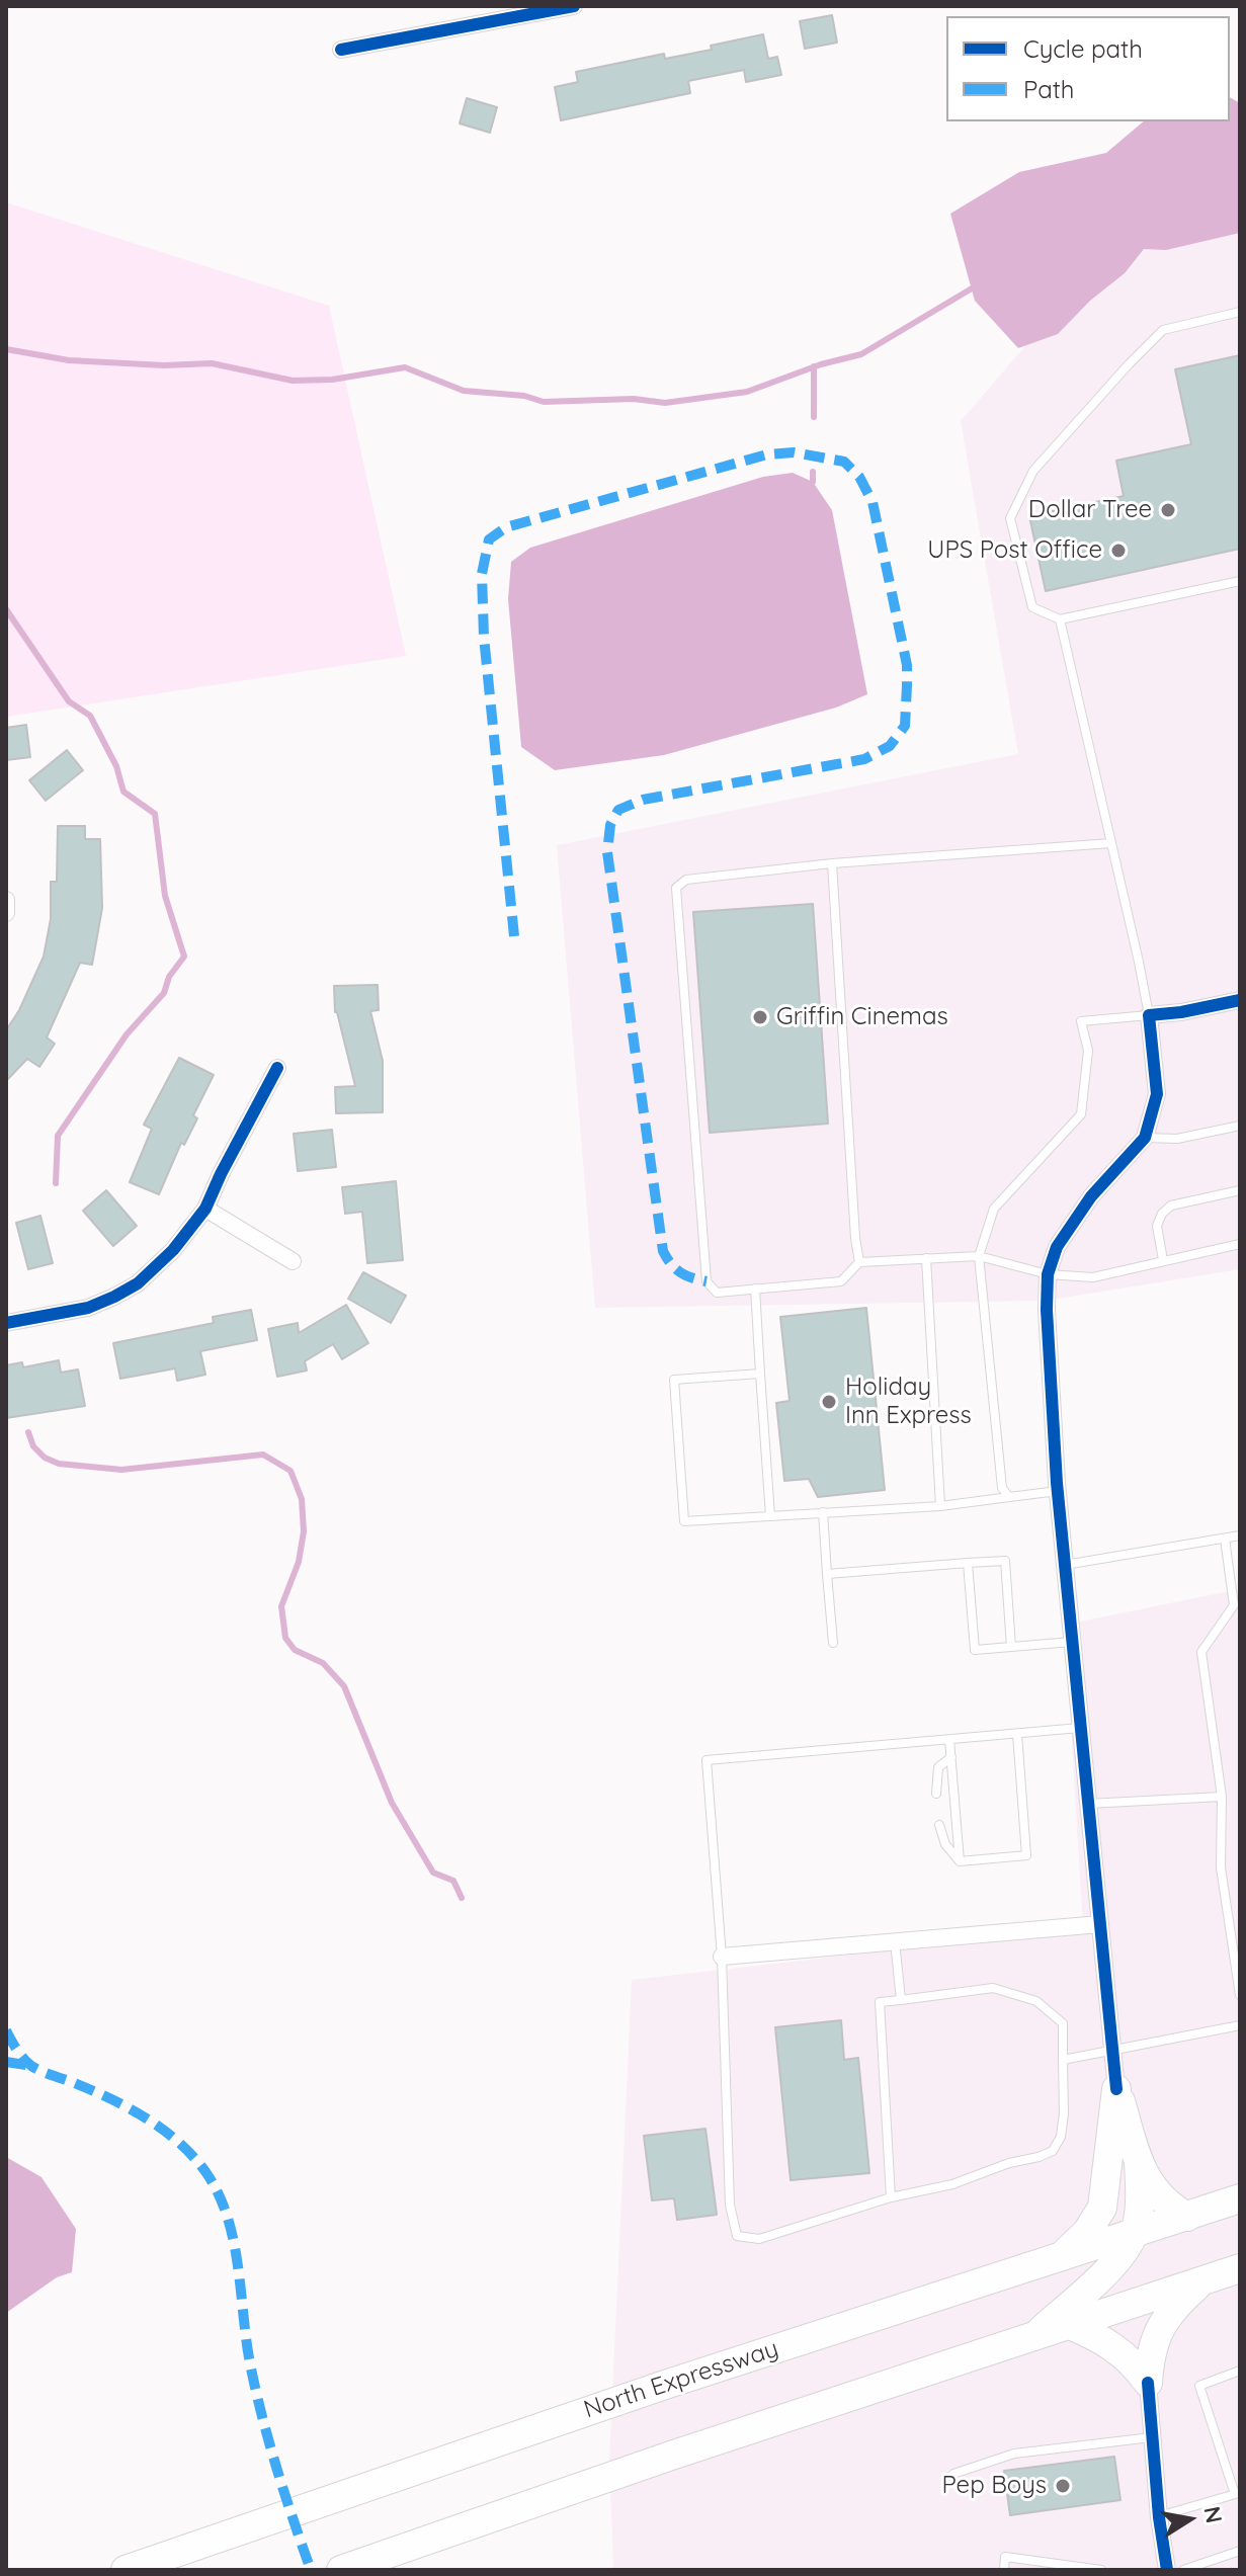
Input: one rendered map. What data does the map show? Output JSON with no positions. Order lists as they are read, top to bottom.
{
  "streets": {
    "highway": ["North Expressway"]
  },
  "places": [
    "Dollar Tree",
    "UPS Post Office",
    "Griffin Cinemas",
    "Holiday Inn Express",
    "Pep Boys"
  ],
  "legend": ["Cycle path", "Path"],
  "north": "right"
}
